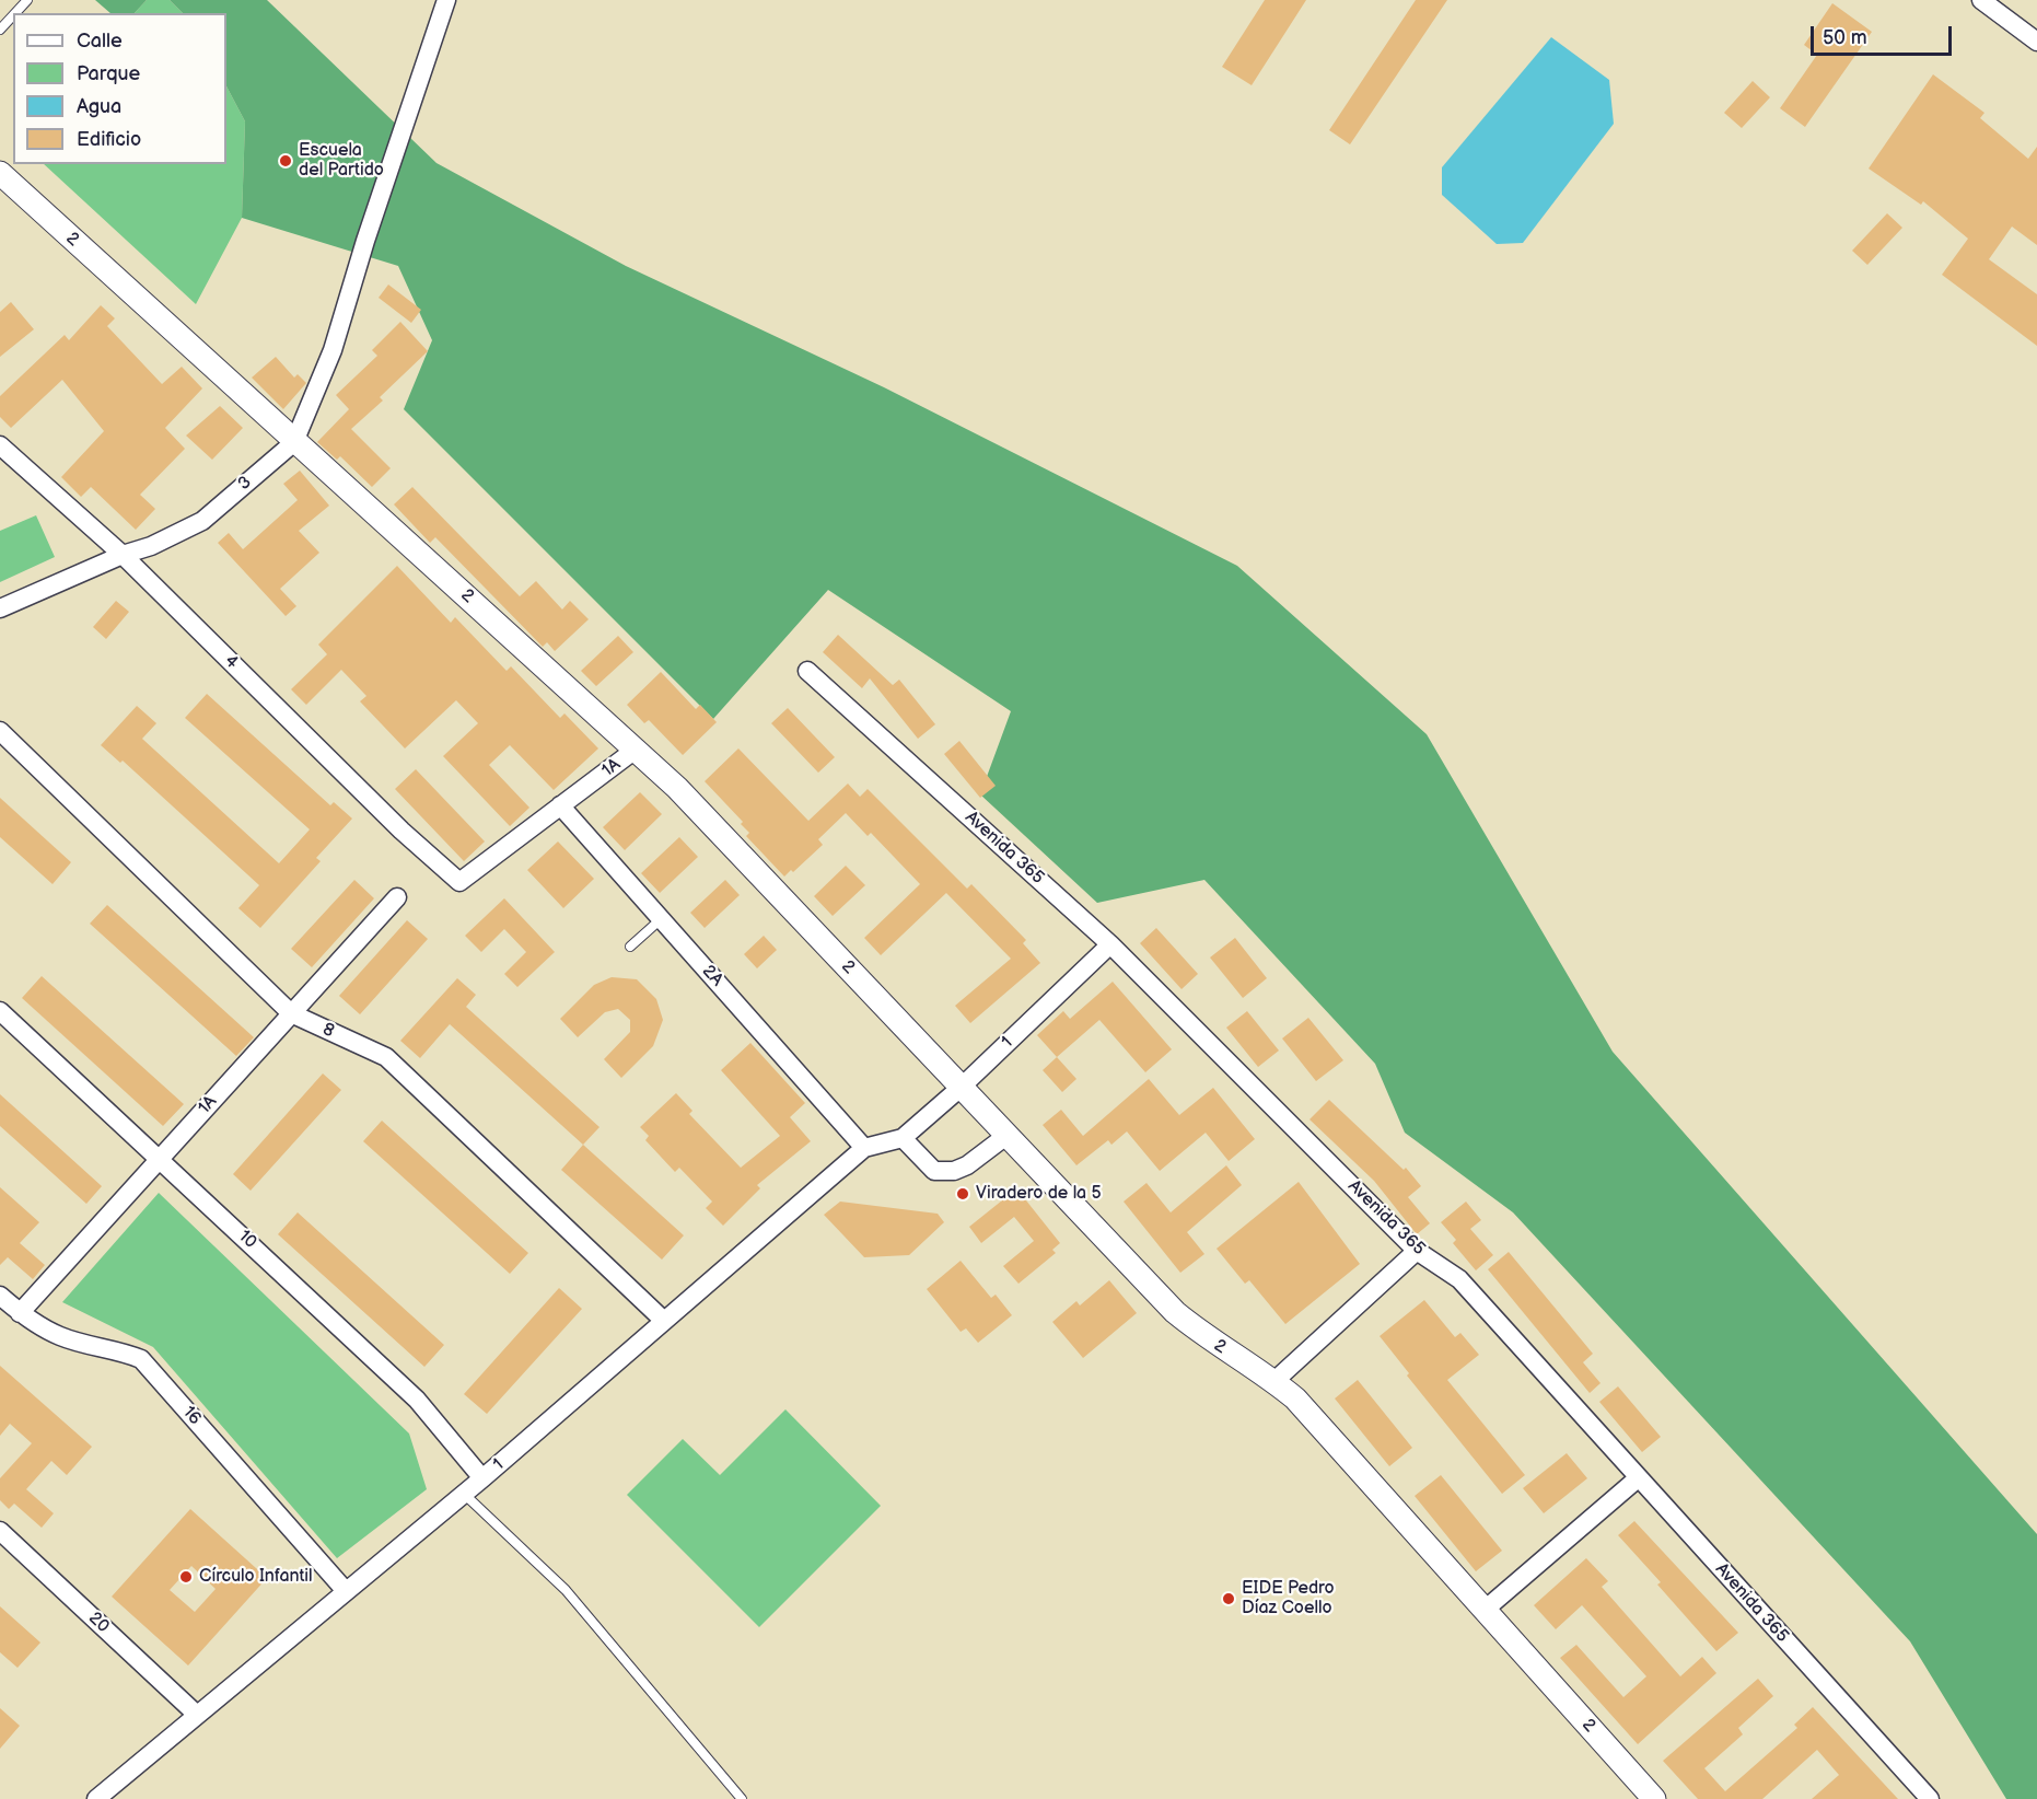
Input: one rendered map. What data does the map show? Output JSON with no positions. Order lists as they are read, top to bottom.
{
  "streets": {
    "street": [
      "2",
      "3",
      "4",
      "1A",
      "Avenida 365",
      "2A",
      "8",
      "1",
      "10",
      "16",
      "20"
    ]
  },
  "crossings": [
    ["2", "3"],
    ["2", "1A"],
    ["2", "1"],
    ["3", "4"],
    ["4", "1A"],
    ["1A", "2A"],
    ["1A", "8"],
    ["1A", "10"],
    ["1A", "16"],
    ["Avenida 365", "1"],
    ["2A", "1"],
    ["8", "1"],
    ["1", "10"],
    ["1", "16"],
    ["1", "20"]
  ],
  "places": [
    "Escuela del Partido",
    "Viradero de la 5",
    "Círculo Infantil",
    "EIDE Pedro Díaz Coello"
  ],
  "legend": [
    "Calle",
    "Parque",
    "Agua",
    "Edificio"
  ],
  "scale_bar": "50 m"
}
